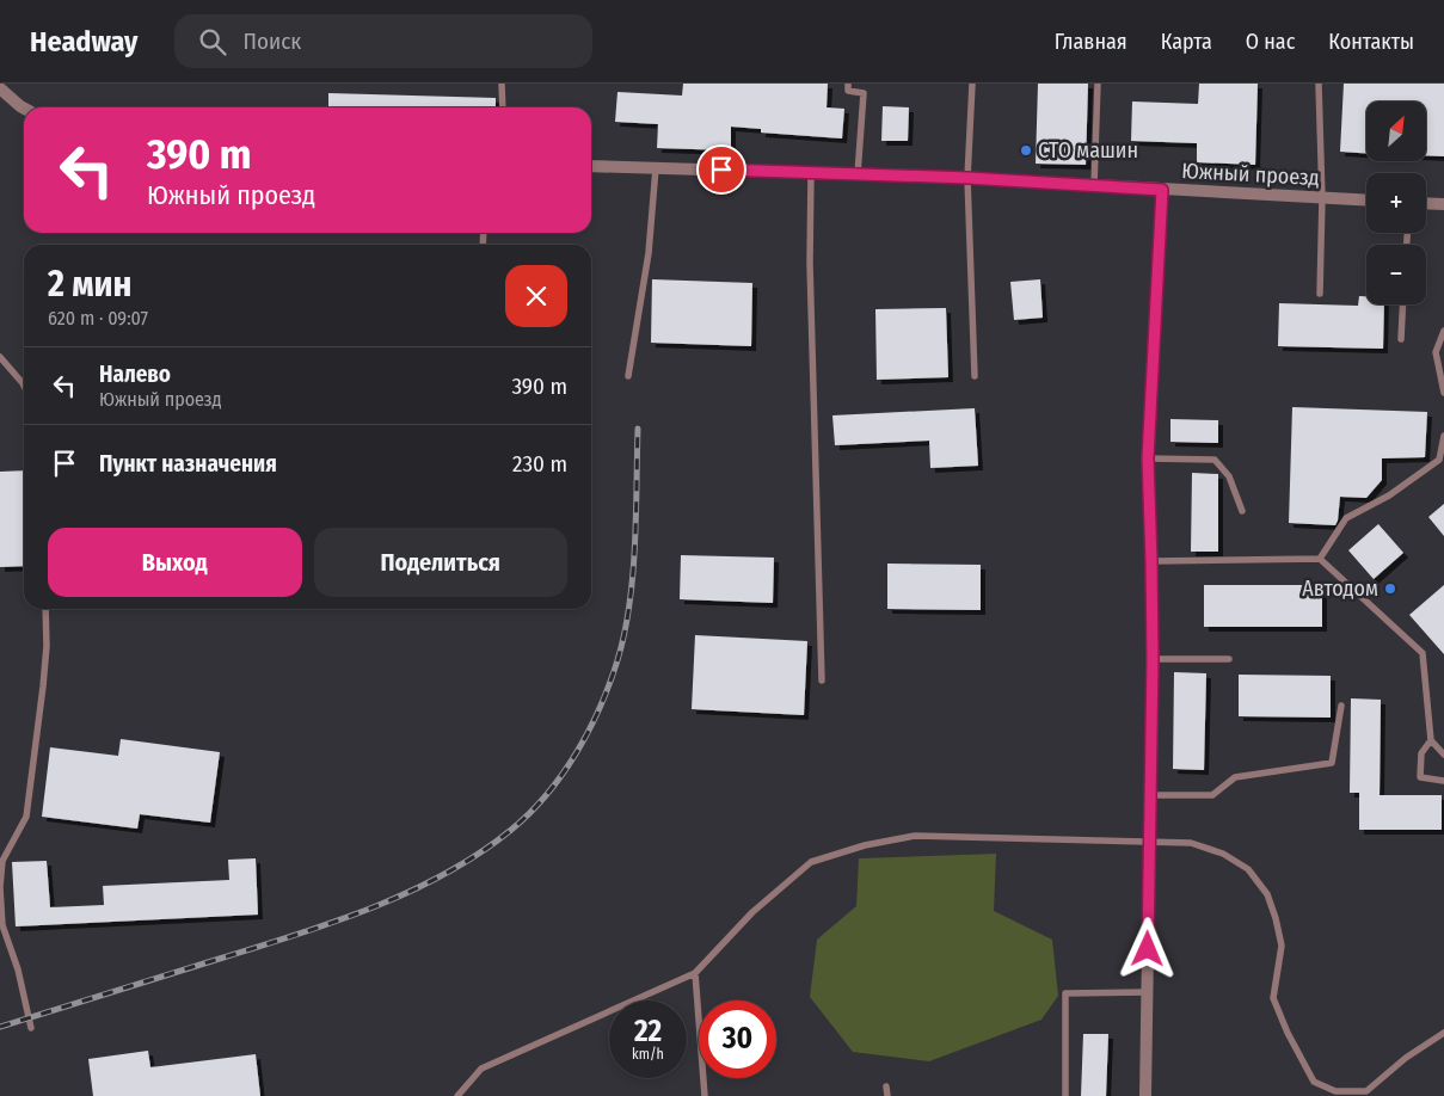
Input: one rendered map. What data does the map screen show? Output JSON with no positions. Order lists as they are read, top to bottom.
{
  "streets": {
    "street": ["Южный проезд"]
  },
  "places": ["СТО машин", "Автодом"],
  "north": "top right",
  "page": {
    "header": "Headway",
    "search": "Поиск",
    "nav": [
      "Главная",
      "Карта",
      "О нас",
      "Контакты"
    ],
    "map_buttons": ["+", "−"],
    "turn": ["390 m", "Южный проезд"],
    "heading": ["2 мин", "620 m · 09:07"],
    "list": [
      {
        "name": "Налево",
        "note": "Южный проезд",
        "value": "390 m"
      },
      {
        "name": "Пункт назначения",
        "value": "230 m"
      }
    ],
    "buttons": ["Выход", "Поделиться"],
    "speed": "22 km/h",
    "limit": "30"
  }
}
